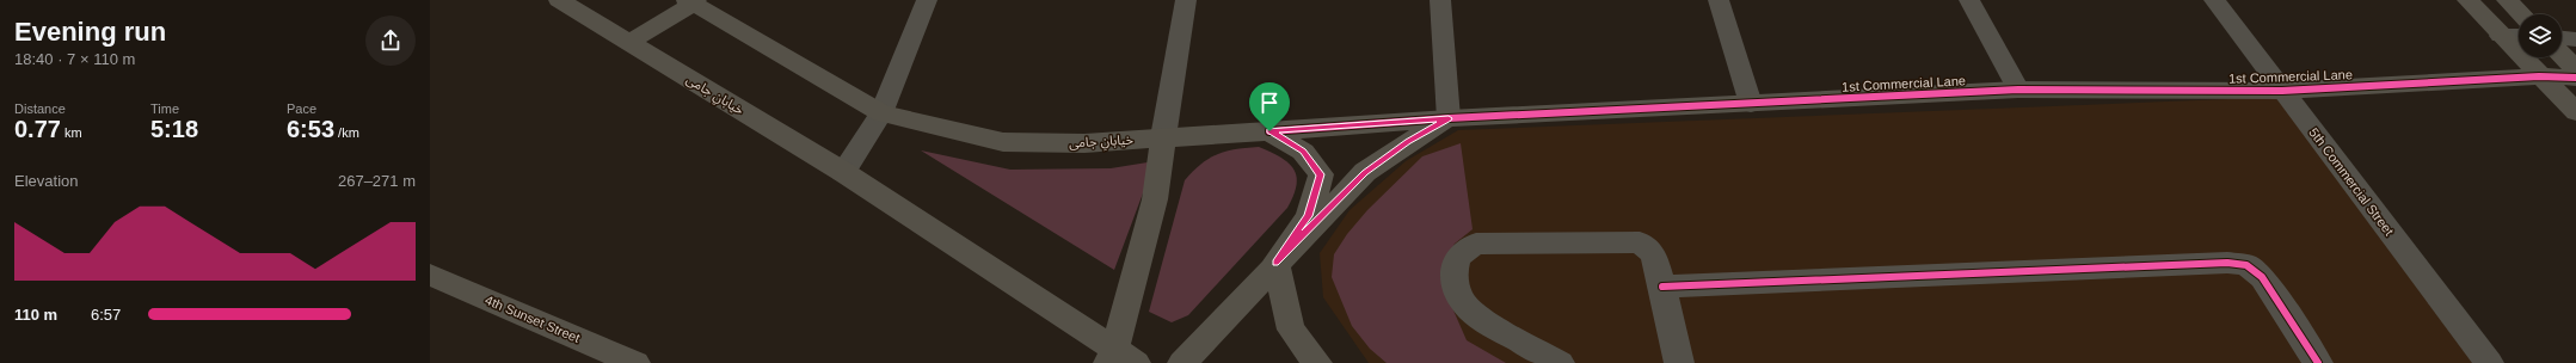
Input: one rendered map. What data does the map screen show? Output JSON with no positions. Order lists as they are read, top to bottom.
{
  "streets": {
    "street": [
      "1st Commercial Lane",
      "خیابانِ جامی",
      "5th Commercial Street",
      "4th Sunset Street"
    ]
  },
  "crossings": [
    ["1st Commercial Lane", "خیابانِ جامی"],
    ["1st Commercial Lane", "5th Commercial Street"]
  ],
  "page": {
    "heading": ["Evening run", "18:40 · 7 × 110 m"],
    "stats": [
      ["Distance", "0.77 km"],
      ["Time", "5:18"],
      ["Pace", "6:53 /km"]
    ],
    "chart": ["Elevation", "267–271 m"],
    "list": [
      {
        "name": "110 m",
        "note": "6:57"
      }
    ]
  }
}
